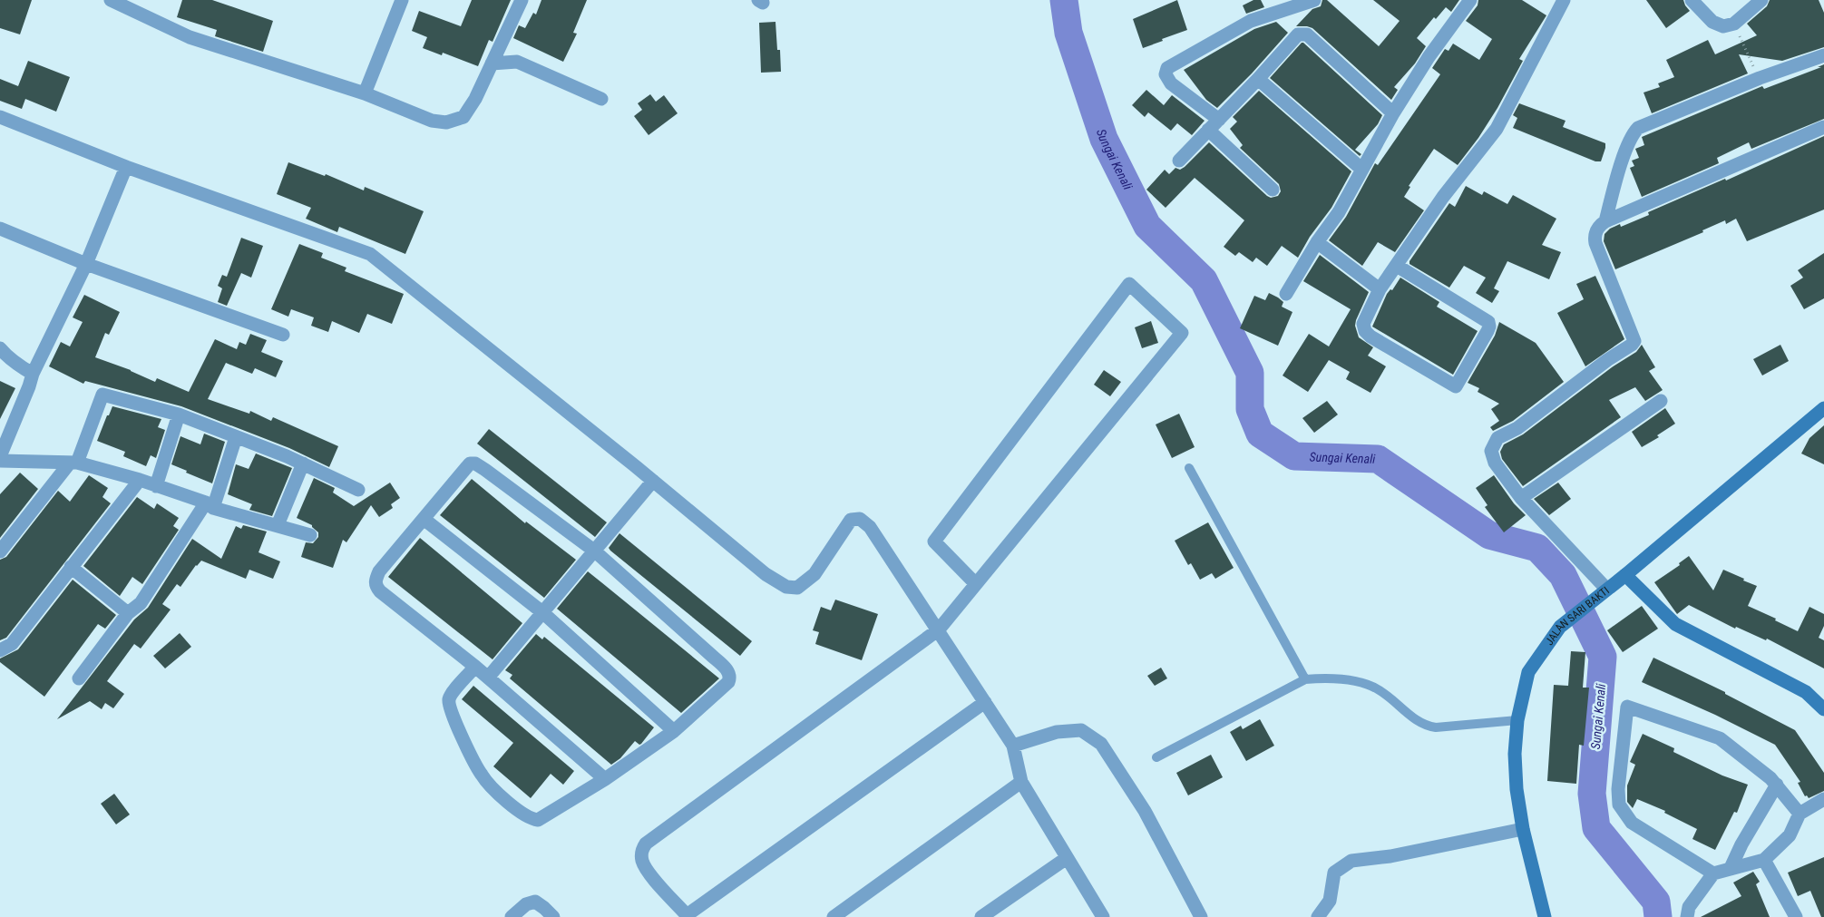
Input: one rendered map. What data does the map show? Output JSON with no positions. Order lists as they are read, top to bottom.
{
  "streets": {
    "main road": ["JALAN SARI BAKTI"]
  },
  "water": ["Sungai Kenali"]
}
